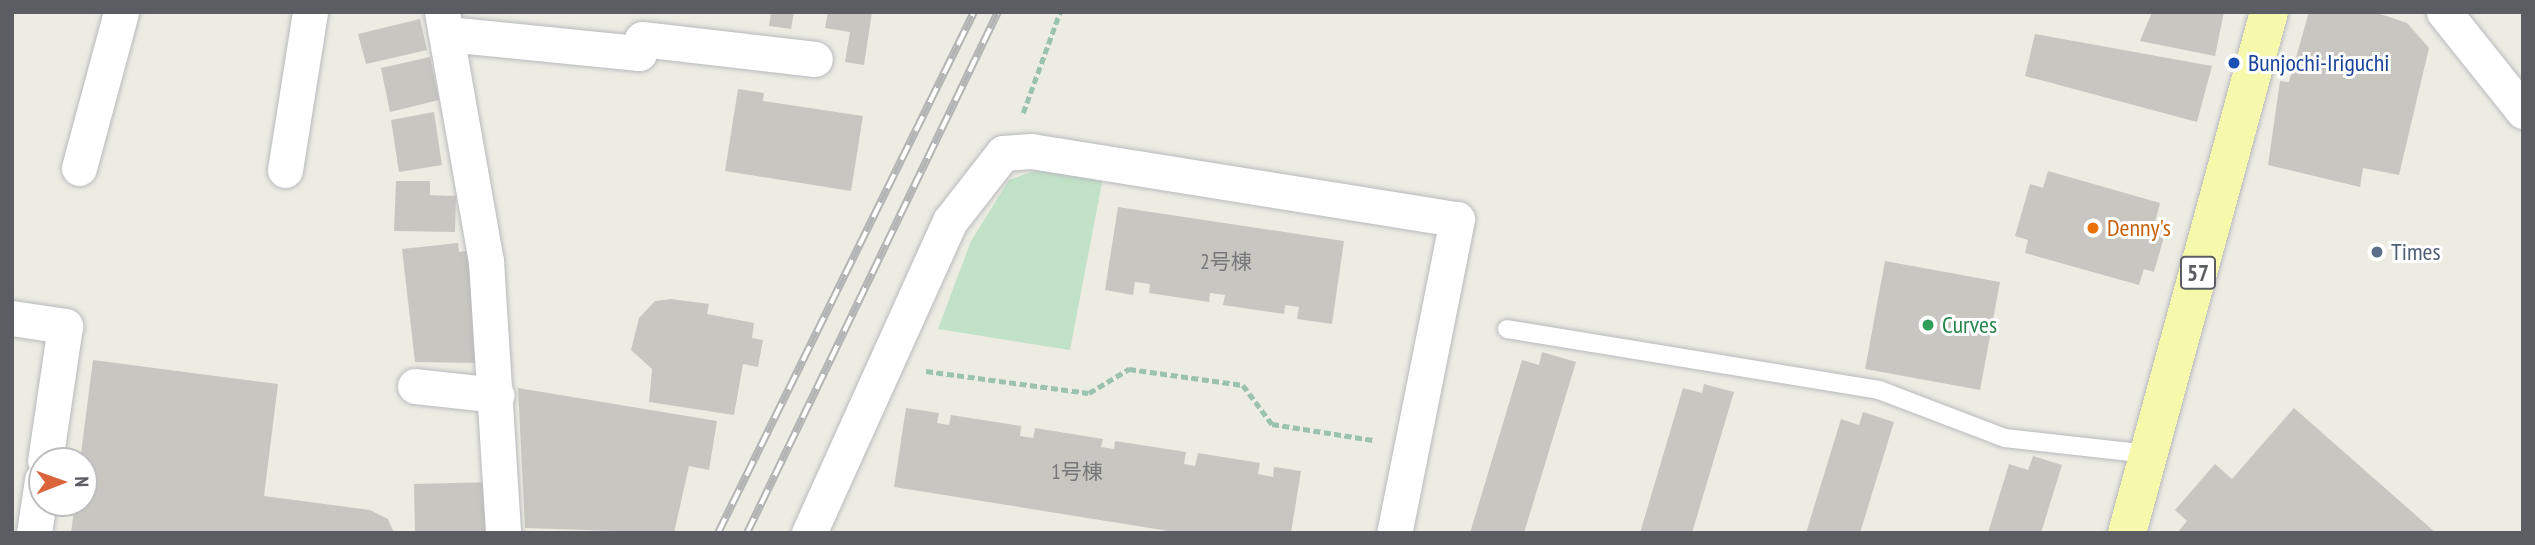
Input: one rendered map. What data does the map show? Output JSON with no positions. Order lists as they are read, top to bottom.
{
  "streets": {
    "main road": ["57"]
  },
  "places": [
    "Bunjochi-Iriguchi",
    "Denny's",
    "Times",
    "Curves"
  ],
  "house_numbers": ["2号棟", "1号棟"],
  "north": "right"
}
